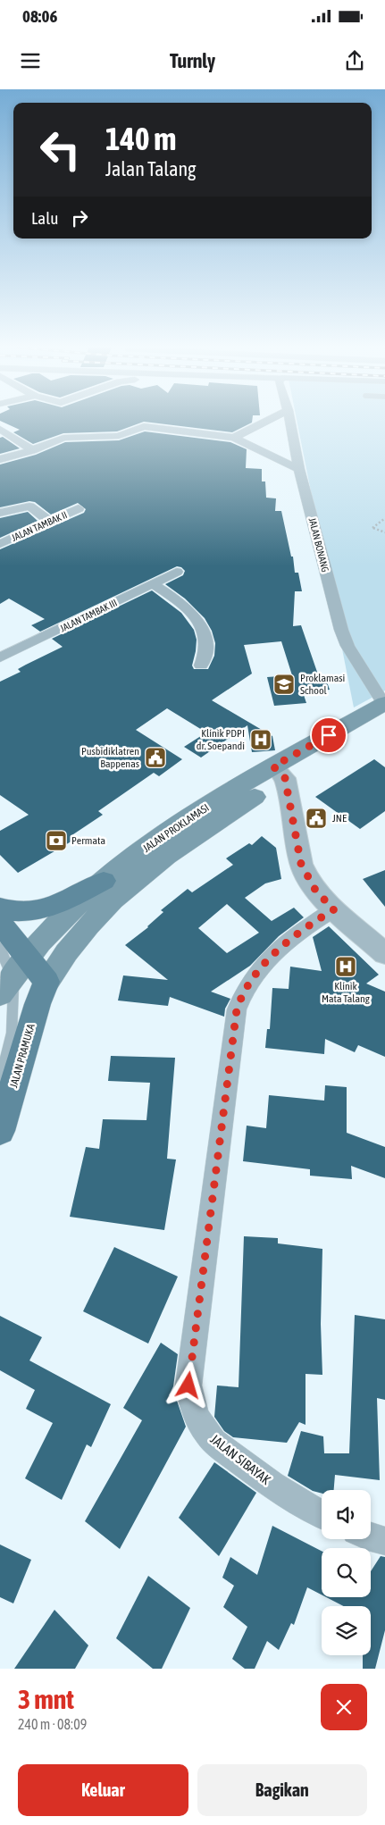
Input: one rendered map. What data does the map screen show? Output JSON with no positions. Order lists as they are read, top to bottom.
{
  "streets": {
    "main road": ["JALAN PROKLAMASI", "JALAN PRAMUKA"],
    "street": [
      "JALAN TAMBAK II",
      "JALAN BONANG",
      "JALAN TAMBAK III",
      "JALAN SIBAYAK"
    ]
  },
  "crossings": [
    ["JALAN BONANG", "JALAN PROKLAMASI"],
    ["JALAN PROKLAMASI", "JALAN PRAMUKA"]
  ],
  "places": {
    "school or university": ["Proklamasi School"],
    "hospital": ["Klinik PDPI dr. Soepandi", "Klinik Mata Talang"],
    "public building": ["Pusbidiklatren Bappenas", "JNE"],
    "bank": ["Permata"]
  },
  "page": {
    "status": "08:06",
    "header": "Turnly",
    "turn": ["140 m", "Jalan Talang"],
    "then": "Lalu",
    "heading": ["3 mnt", "240 m · 08:09"],
    "buttons": ["Keluar", "Bagikan"]
  }
}
